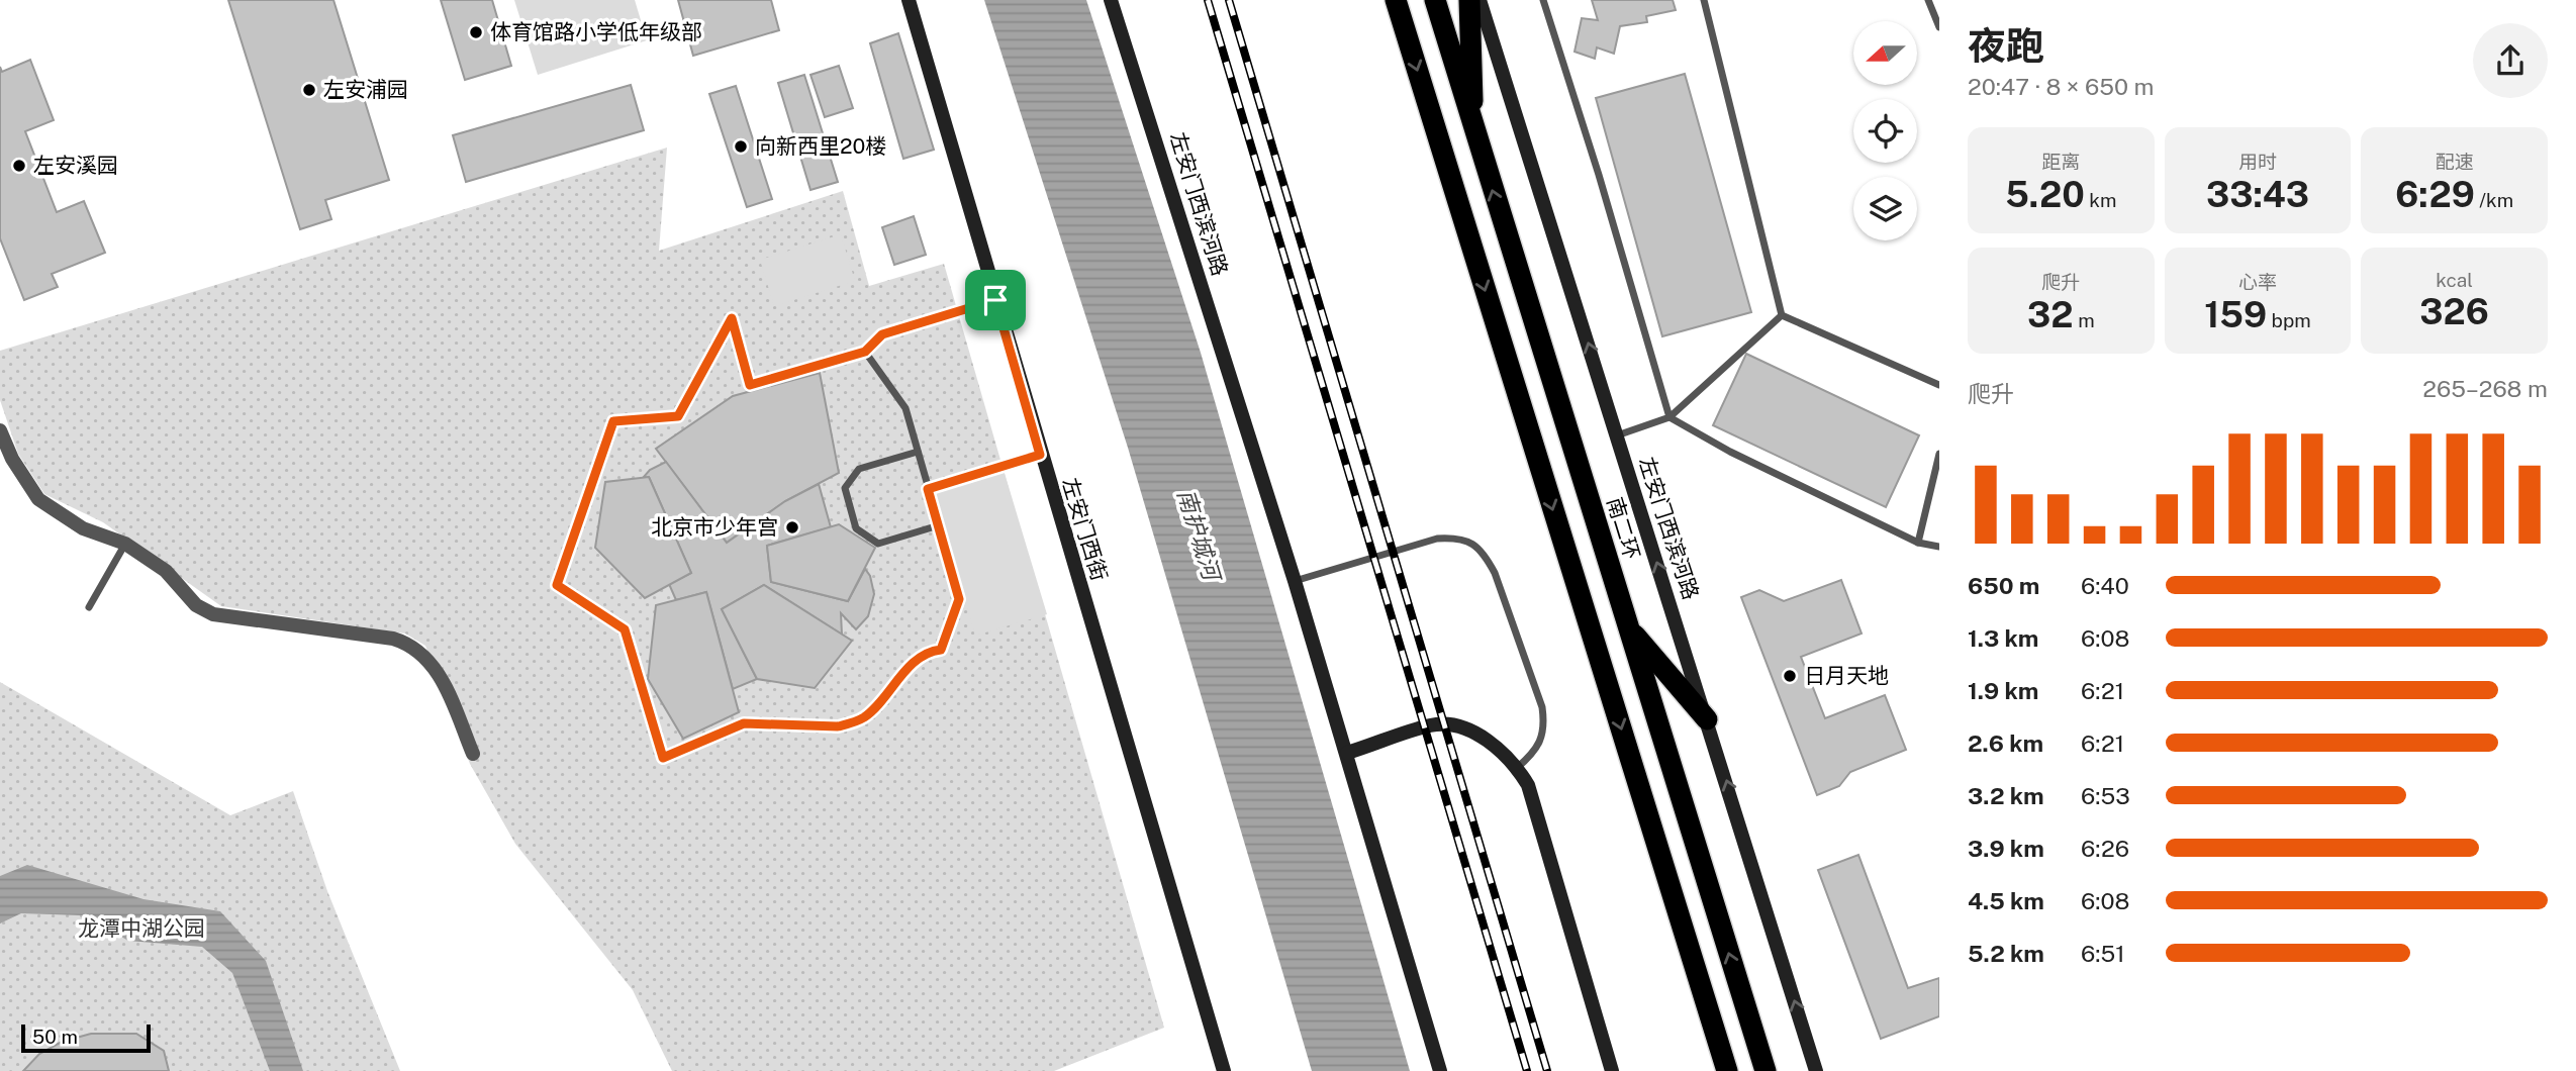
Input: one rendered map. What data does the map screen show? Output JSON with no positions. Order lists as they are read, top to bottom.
{
  "streets": {
    "highway": ["南二环"],
    "street": ["左安门西滨河路", "左安门西街"]
  },
  "one_way": ["左安门西滨河路"],
  "water": ["南护城河"],
  "parks": ["龙潭中湖公园"],
  "places": [
    "体育馆路小学低年级部",
    "左安浦园",
    "向新西里20楼",
    "左安溪园",
    "北京市少年宫",
    "日月天地"
  ],
  "scale_bar": "50 m",
  "north": "left",
  "page": {
    "heading": ["夜跑", "20:47 · 8 × 650 m"],
    "stats": [
      ["距离", "5.20 km"],
      ["用时", "33:43"],
      ["配速", "6:29 /km"],
      ["爬升", "32 m"],
      ["心率", "159 bpm"],
      ["kcal", "326"]
    ],
    "chart": ["爬升", "265–268 m"],
    "list": [
      {
        "name": "650 m",
        "note": "6:40"
      },
      {
        "name": "1.3 km",
        "note": "6:08"
      },
      {
        "name": "1.9 km",
        "note": "6:21"
      },
      {
        "name": "2.6 km",
        "note": "6:21"
      },
      {
        "name": "3.2 km",
        "note": "6:53"
      },
      {
        "name": "3.9 km",
        "note": "6:26"
      },
      {
        "name": "4.5 km",
        "note": "6:08"
      },
      {
        "name": "5.2 km",
        "note": "6:51"
      }
    ],
    "scale": "50 m"
  }
}
